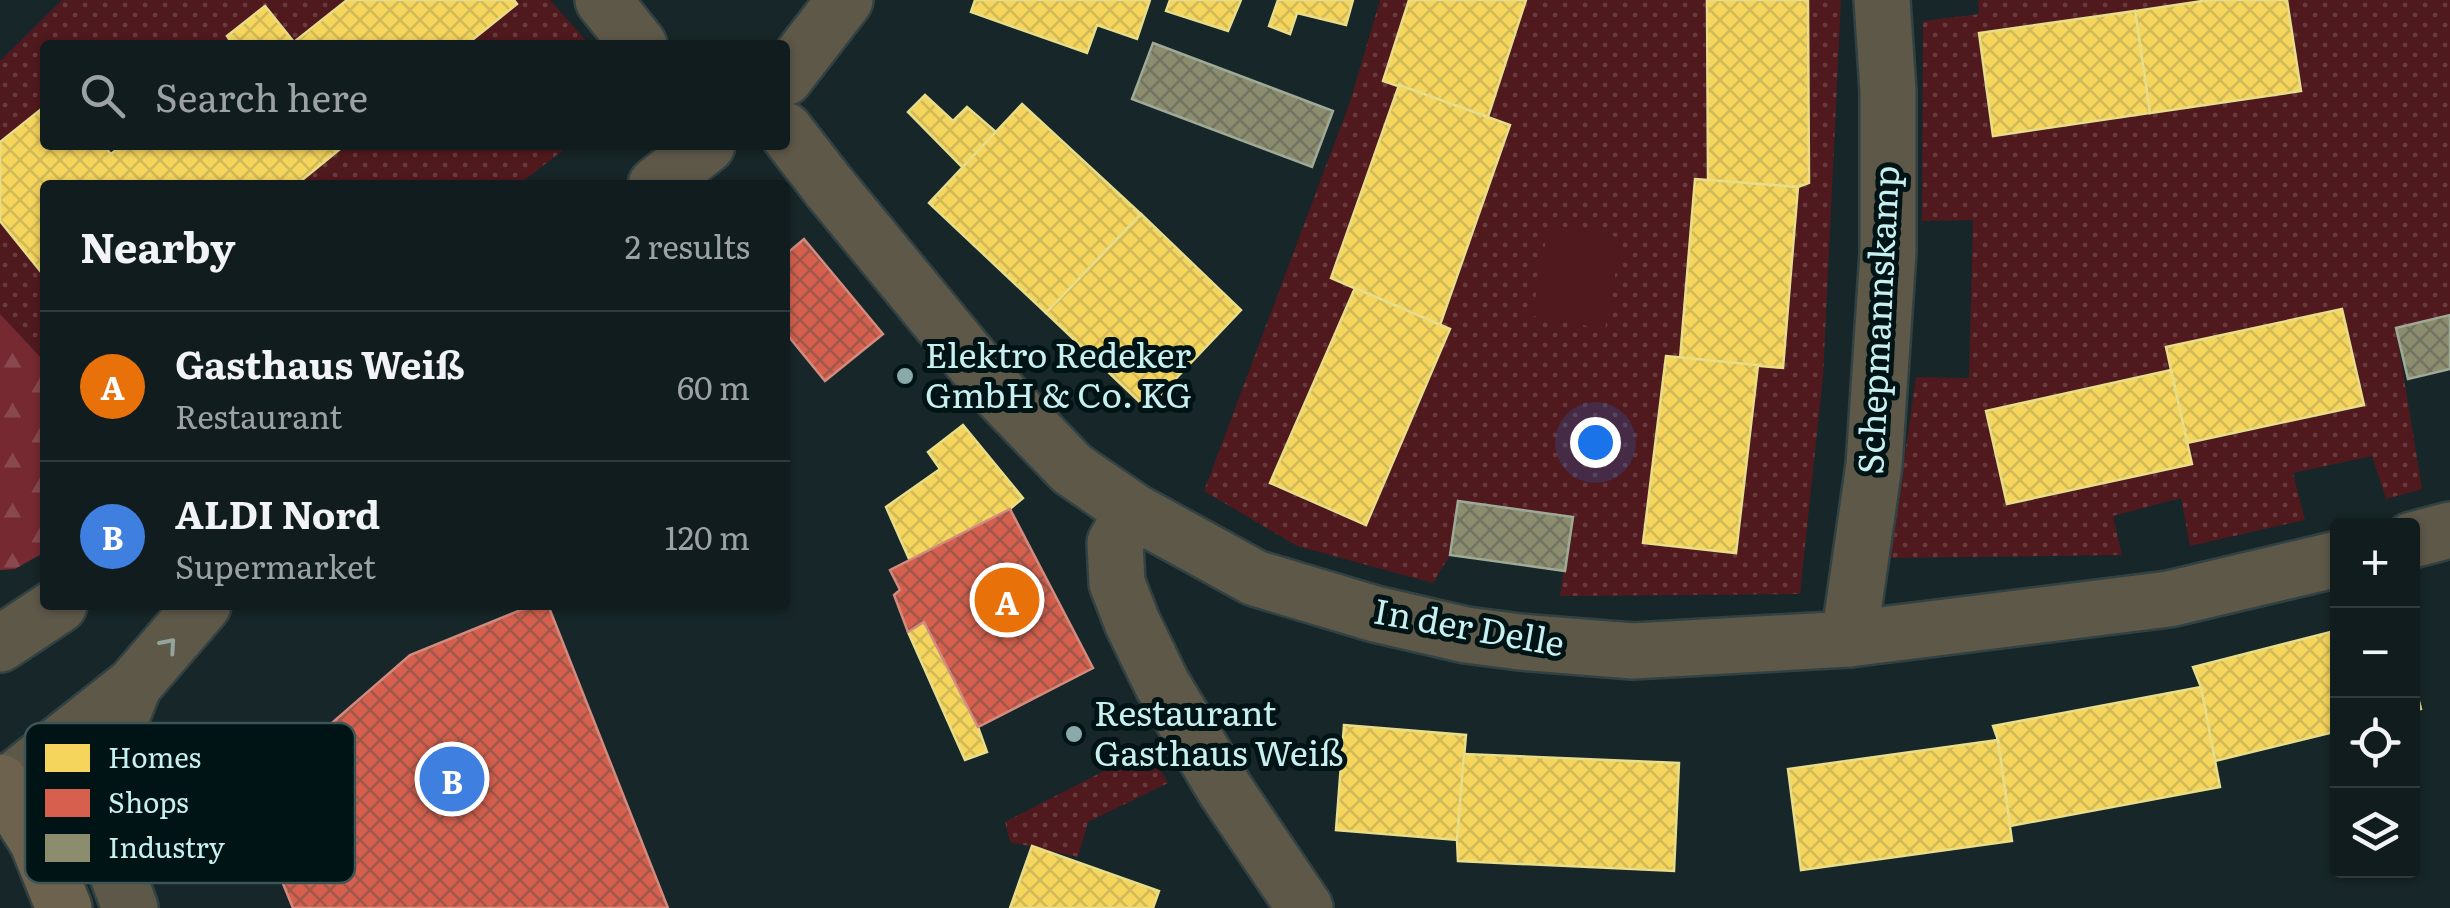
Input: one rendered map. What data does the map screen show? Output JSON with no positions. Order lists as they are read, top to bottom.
{
  "streets": {
    "street": ["Schepmannskamp", "In der Delle"]
  },
  "crossings": [
    ["Schepmannskamp", "In der Delle"]
  ],
  "places": ["Elektro Redeker GmbH & Co. KG", "Restaurant Gasthaus Weiß"],
  "legend": ["Homes", "Shops", "Industry"],
  "page": {
    "search": "Search here",
    "heading": ["Nearby", "2 results"],
    "list": [
      {
        "mark": "A",
        "name": "Gasthaus Weiß",
        "note": "Restaurant",
        "value": "60 m"
      },
      {
        "mark": "B",
        "name": "ALDI Nord",
        "note": "Supermarket",
        "value": "120 m"
      }
    ],
    "map_buttons": ["+", "−"],
    "pins": ["A", "B"]
  }
}
